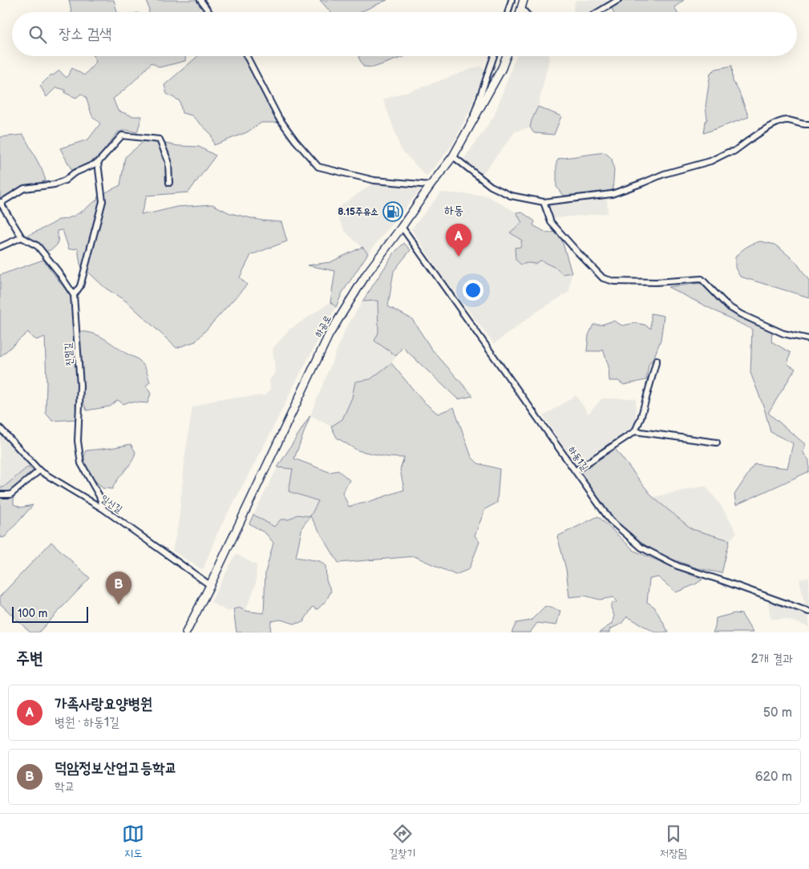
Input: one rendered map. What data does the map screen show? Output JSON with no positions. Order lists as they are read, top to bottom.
{
  "streets": {
    "main road": ["하공로"],
    "street": ["진멀길", "하동1길", "일신길"]
  },
  "crossings": [
    ["하공로", "하동1길"],
    ["하공로", "일신길"],
    ["진멀길", "일신길"]
  ],
  "districts": ["하동"],
  "places": {
    "fuel station": ["8.15주유소"]
  },
  "scale_bar": "100 m",
  "page": {
    "search": "장소 검색",
    "pins": ["A", "B"],
    "scale": "100 m",
    "heading": ["주변", "2개 결과"],
    "list": [
      {
        "mark": "A",
        "name": "가족사랑요양병원",
        "note": "병원 · 하동1길",
        "value": "50 m"
      },
      {
        "mark": "B",
        "name": "덕암정보산업고등학교",
        "note": "학교",
        "value": "620 m"
      }
    ],
    "nav": ["지도", "길찾기", "저장됨"]
  }
}
